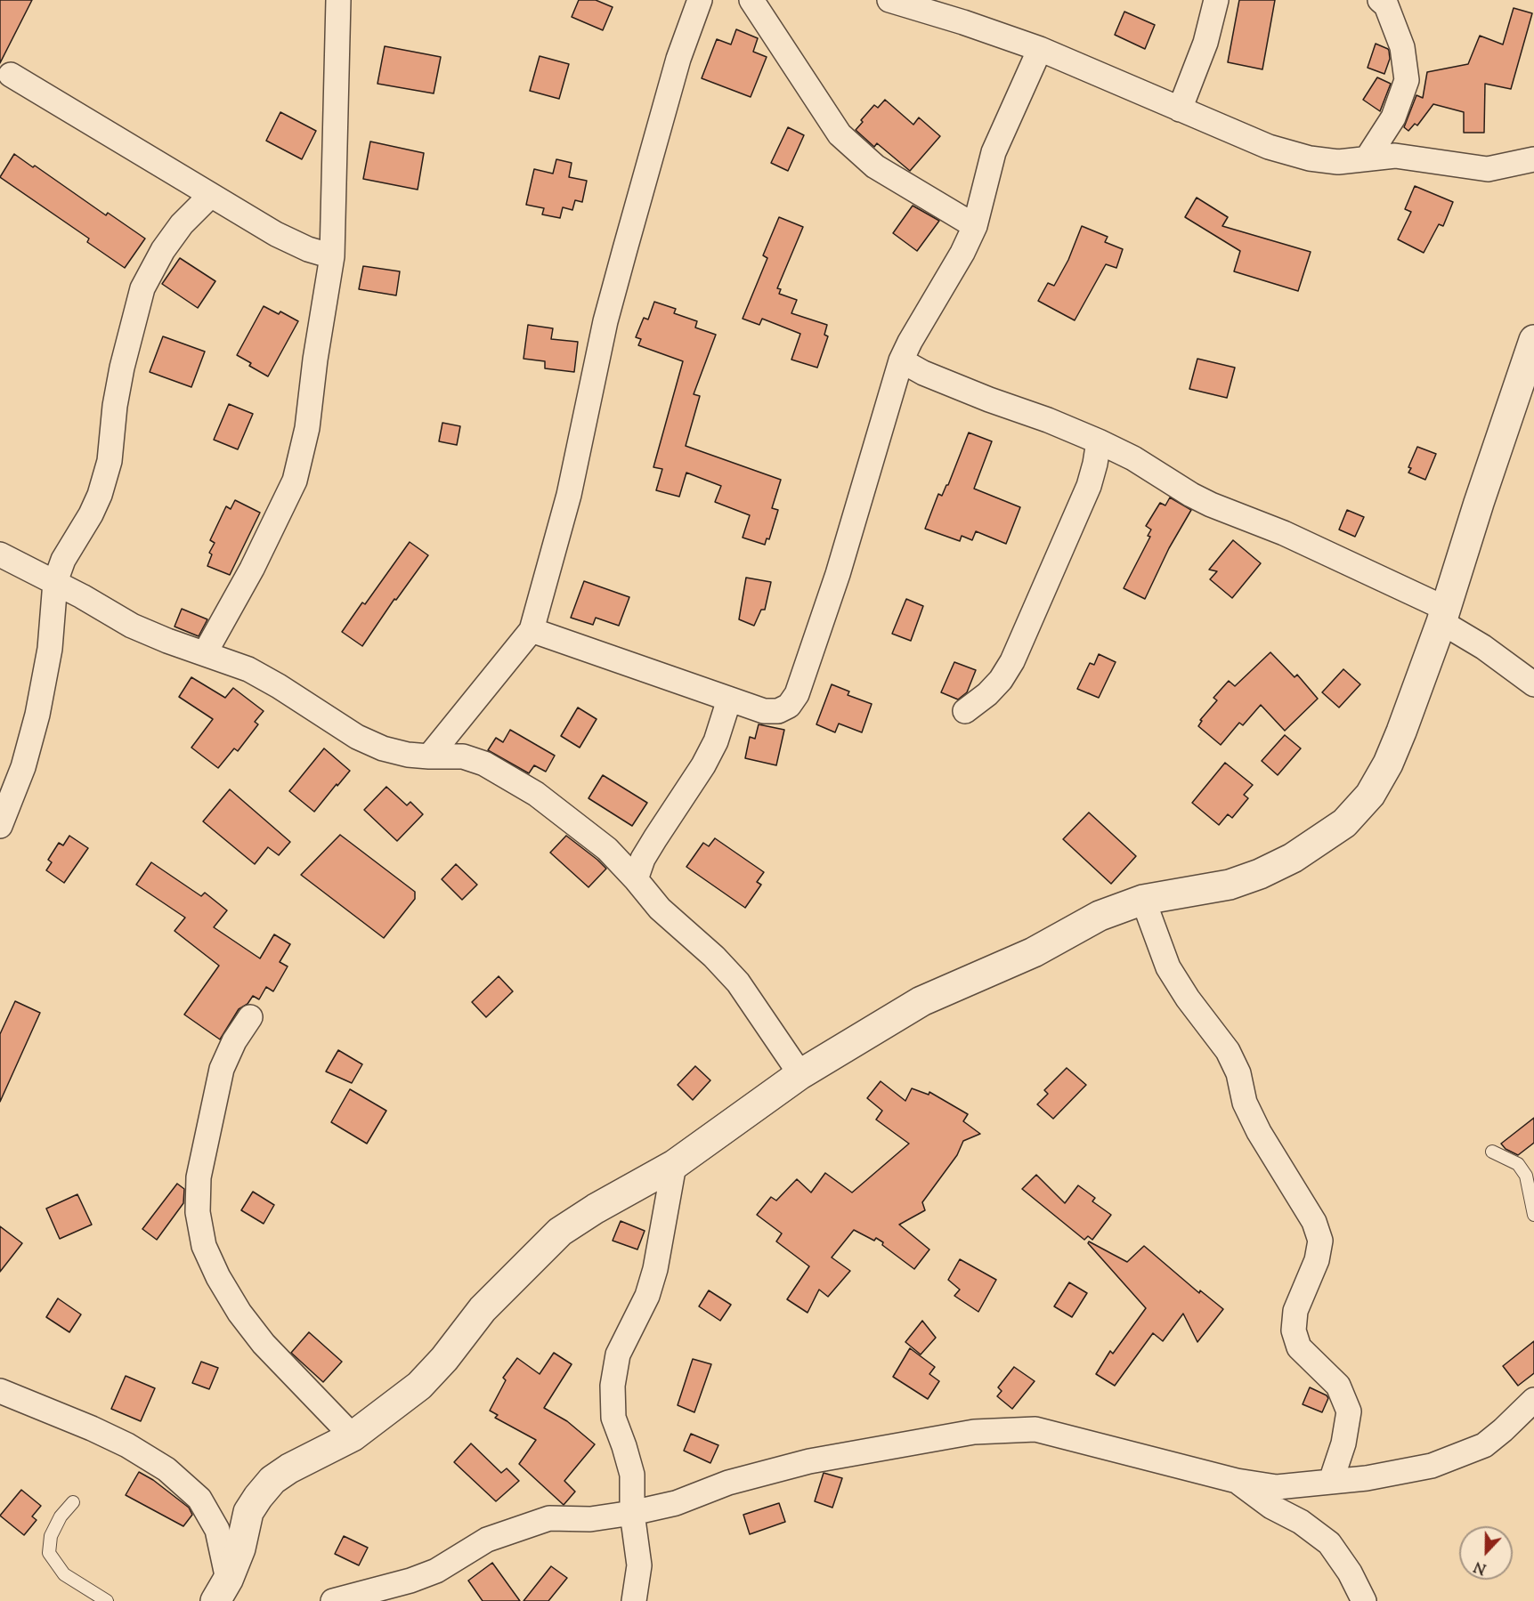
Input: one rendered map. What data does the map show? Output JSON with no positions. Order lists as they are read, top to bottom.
{
  "north": "bottom"
}
